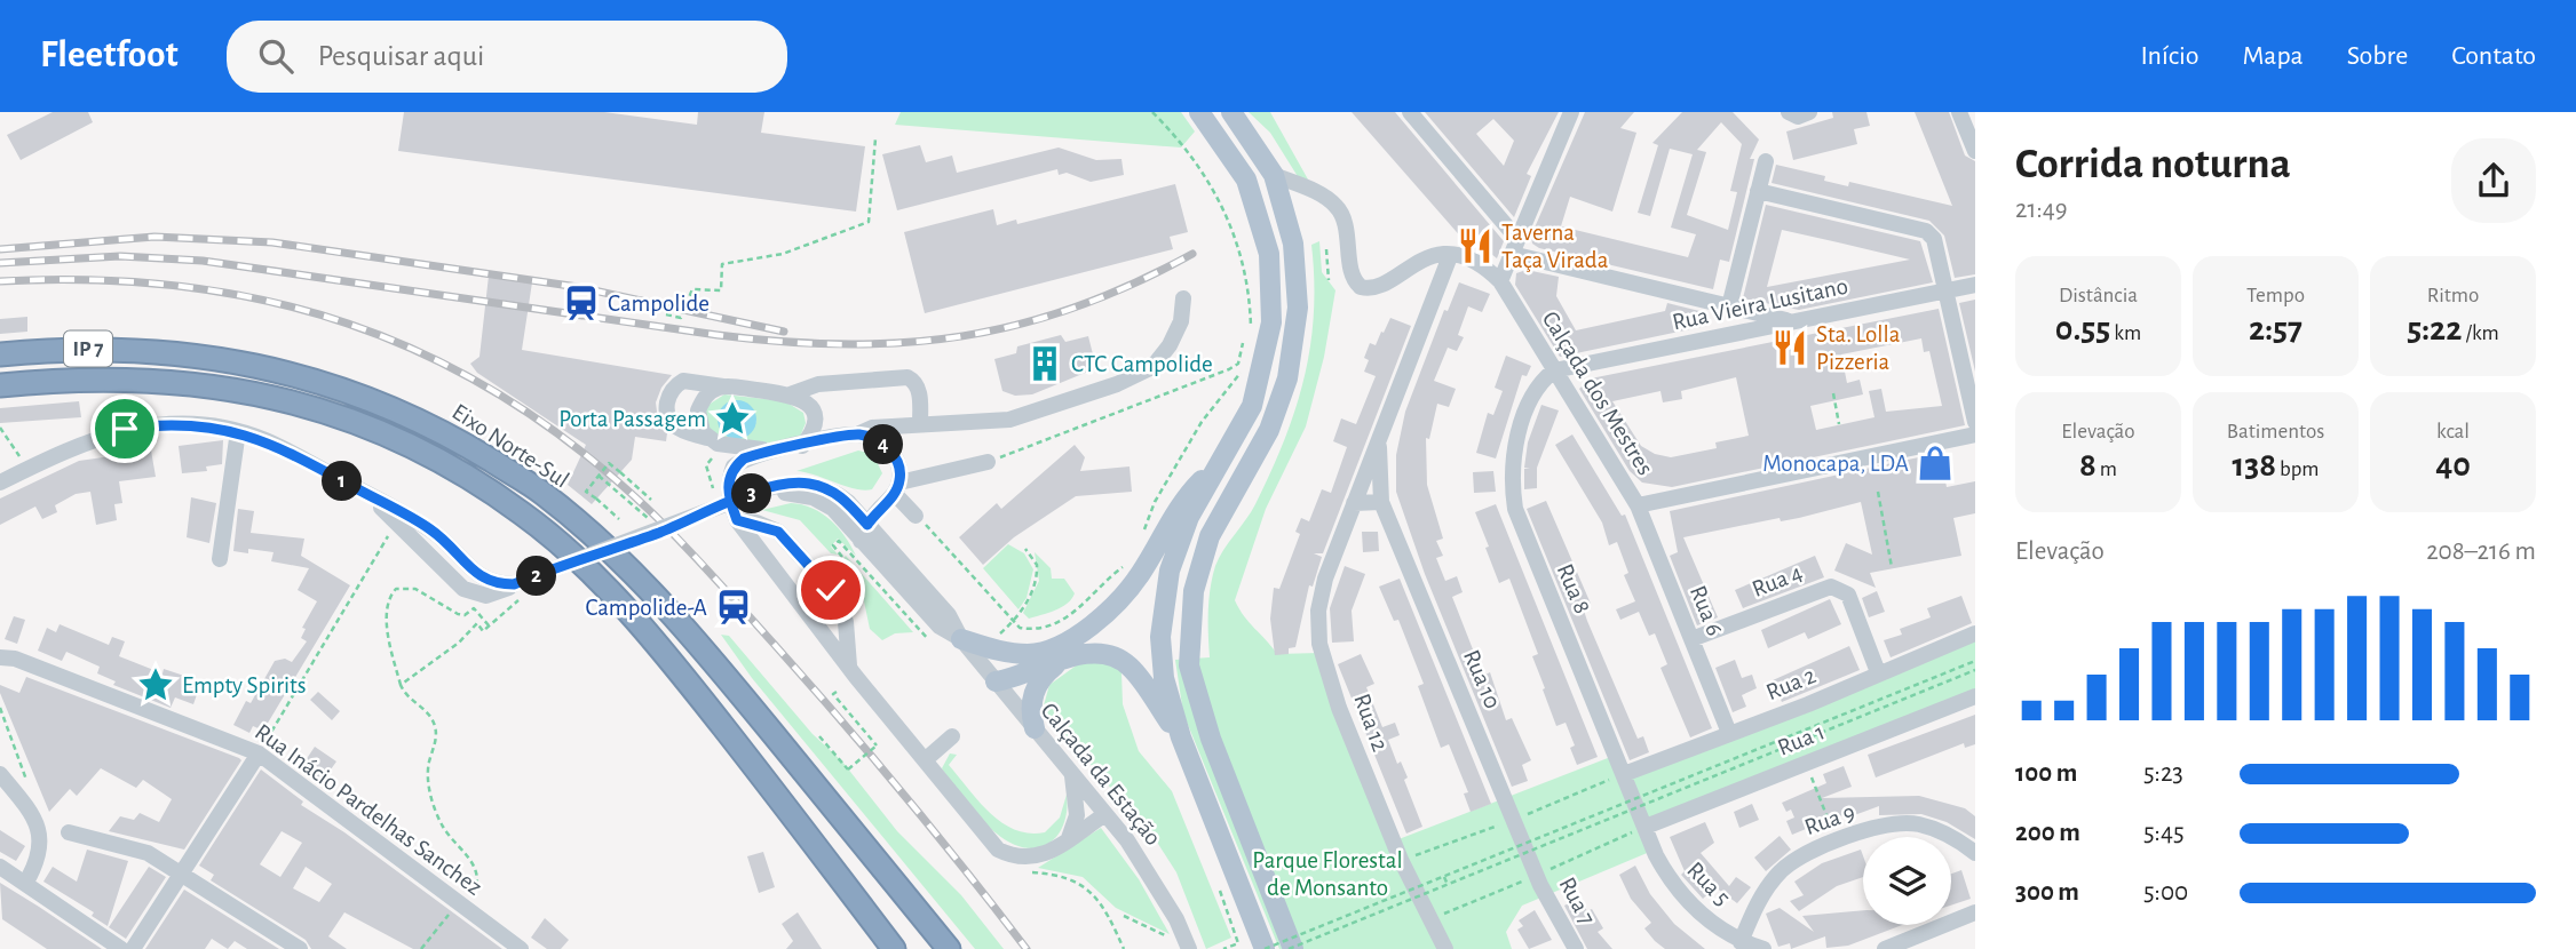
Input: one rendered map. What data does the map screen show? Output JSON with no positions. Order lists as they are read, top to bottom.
{
  "streets": {
    "highway": ["IP 7", "Eixo Norte-Sul"],
    "street": [
      "Rua Vieira Lusitano",
      "Calçada dos Mestres",
      "Rua 4",
      "Rua 8",
      "Rua 6",
      "Rua 10",
      "Rua 2",
      "Rua 12",
      "Rua 1",
      "Calçada da Estação",
      "Rua Inácio Pardelhas Sanchez",
      "Rua 9",
      "Rua 5",
      "Rua 7"
    ]
  },
  "crossings": [
    ["Rua Vieira Lusitano", "Calçada dos Mestres"],
    ["Rua Vieira Lusitano", "Rua 8"],
    ["Calçada dos Mestres", "Rua 8"],
    ["Calçada dos Mestres", "Rua 6"],
    ["Calçada dos Mestres", "Rua 10"],
    ["Rua 4", "Rua 6"],
    ["Rua 4", "Rua 2"],
    ["Rua 8", "Rua 2"],
    ["Rua 8", "Rua 1"],
    ["Rua 8", "Rua 5"],
    ["Rua 6", "Rua 2"],
    ["Rua 10", "Rua 12"],
    ["Rua 10", "Rua 7"],
    ["Rua 1", "Rua 5"],
    ["Rua 9", "Rua 5"]
  ],
  "parks": ["Parque Florestal de Monsanto"],
  "places": {
    "restaurant": ["Taverna Taça Virada", "Sta. Lolla Pizzeria"],
    "station": ["Campolide", "Campolide-A"],
    "building": ["CTC Campolide"],
    "place": ["Porta Passagem", "Empty Spirits"],
    "shop": ["Monocapa, LDA"]
  },
  "page": {
    "header": "Fleetfoot",
    "search": "Pesquisar aqui",
    "nav": [
      "Início",
      "Mapa",
      "Sobre",
      "Contato"
    ],
    "heading": ["Corrida noturna", "21:49"],
    "stats": [
      ["Distância", "0.55 km"],
      ["Tempo", "2:57"],
      ["Ritmo", "5:22 /km"],
      ["Elevação", "8 m"],
      ["Batimentos", "138 bpm"],
      ["kcal", "40"]
    ],
    "pins": [
      "4",
      "1",
      "3",
      "2"
    ],
    "chart": ["Elevação", "208–216 m"],
    "list": [
      {
        "name": "100 m",
        "note": "5:23"
      },
      {
        "name": "200 m",
        "note": "5:45"
      },
      {
        "name": "300 m",
        "note": "5:00"
      }
    ]
  }
}
